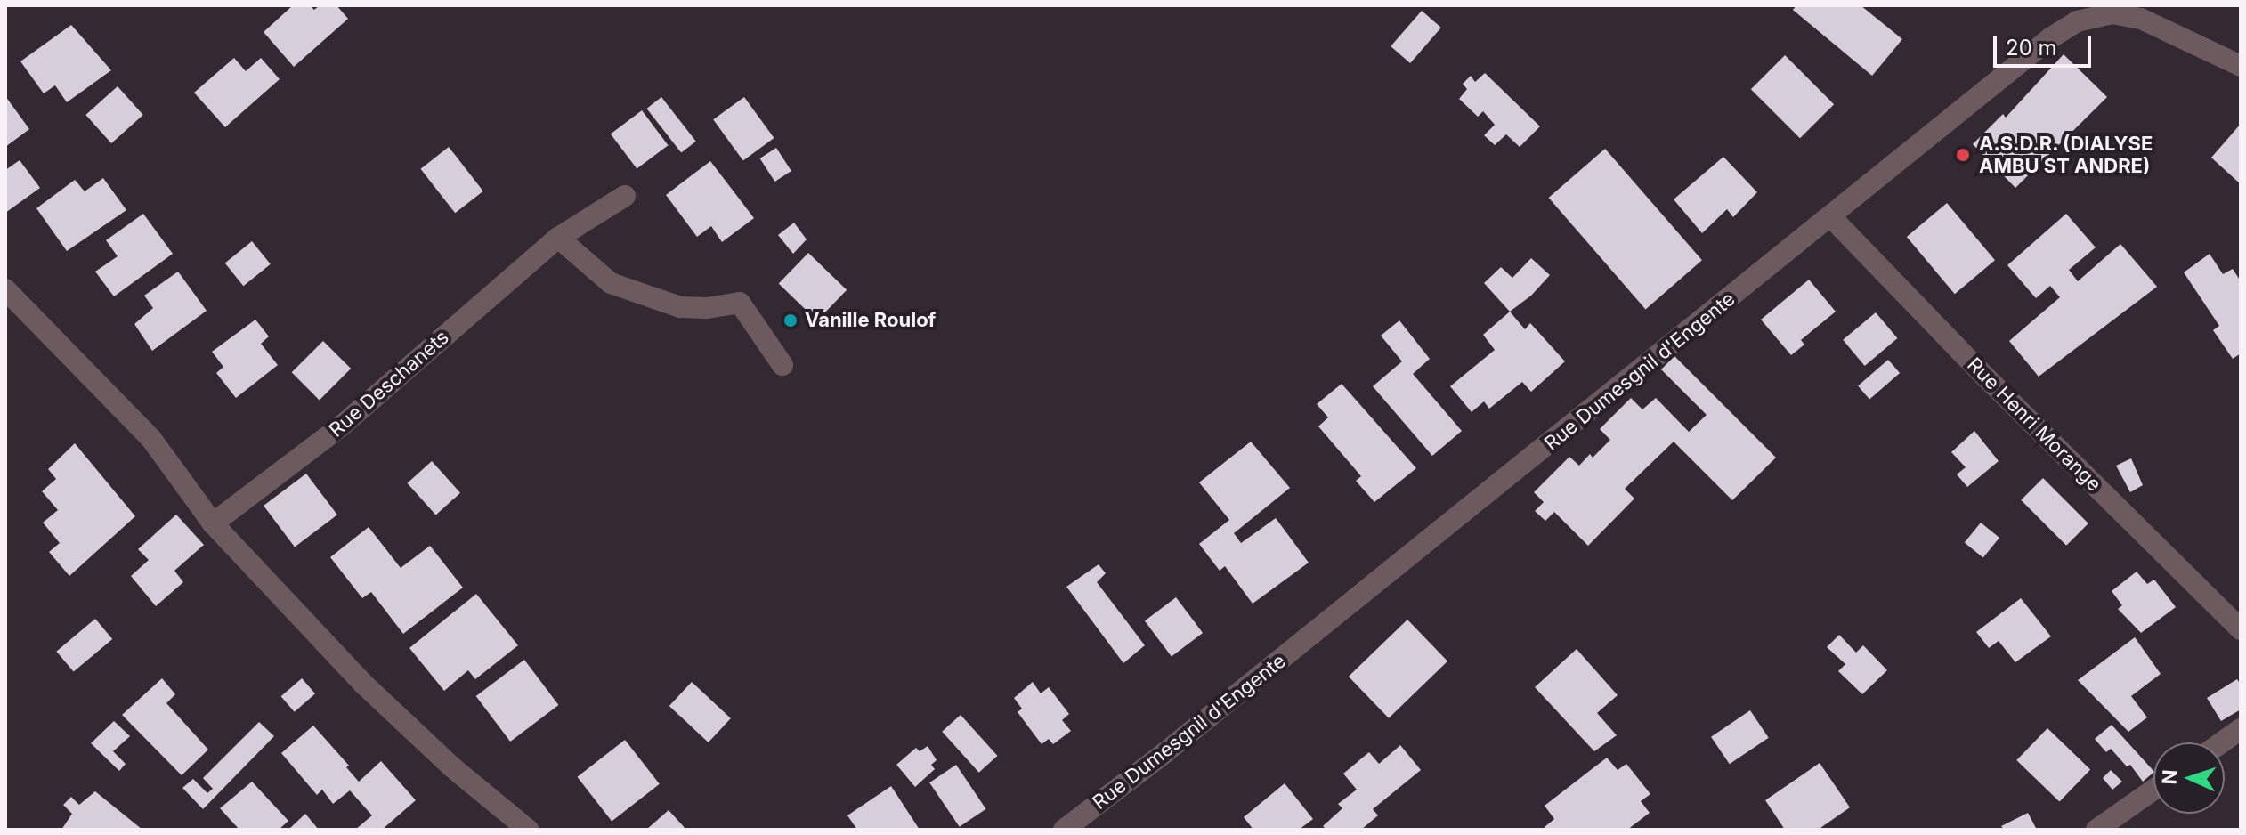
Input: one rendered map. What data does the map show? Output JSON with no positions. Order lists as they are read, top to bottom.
{
  "streets": {
    "street": ["Rue Dumesgnil d'Engente", "Rue Deschanets", "Rue Henri Morange"]
  },
  "crossings": [
    ["Rue Dumesgnil d'Engente", "Rue Henri Morange"]
  ],
  "places": ["A.S.D.R. (DIALYSE AMBU ST ANDRE)", "Vanille Roulof"],
  "scale_bar": "20 m",
  "north": "left"
}
